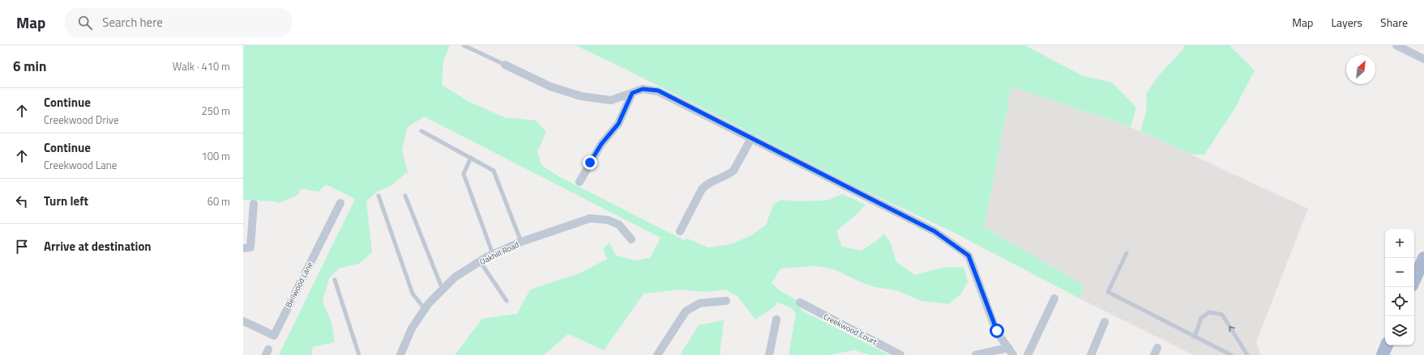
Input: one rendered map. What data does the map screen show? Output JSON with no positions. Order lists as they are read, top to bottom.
{
  "streets": {
    "street": ["Oakhill Road", "Bellwood Lane", "Creekwood Court"]
  },
  "north": "top right",
  "page": {
    "header": "Map",
    "search": "Search here",
    "nav": ["Map", "Layers", "Share"],
    "heading": ["6 min", "Walk · 410 m"],
    "list": [
      ["Continue", "Creekwood Drive", "250 m"],
      ["Continue", "Creekwood Lane", "100 m"],
      ["Turn left", "60 m"],
      "Arrive at destination"
    ],
    "map_buttons": ["+", "−"]
  }
}
